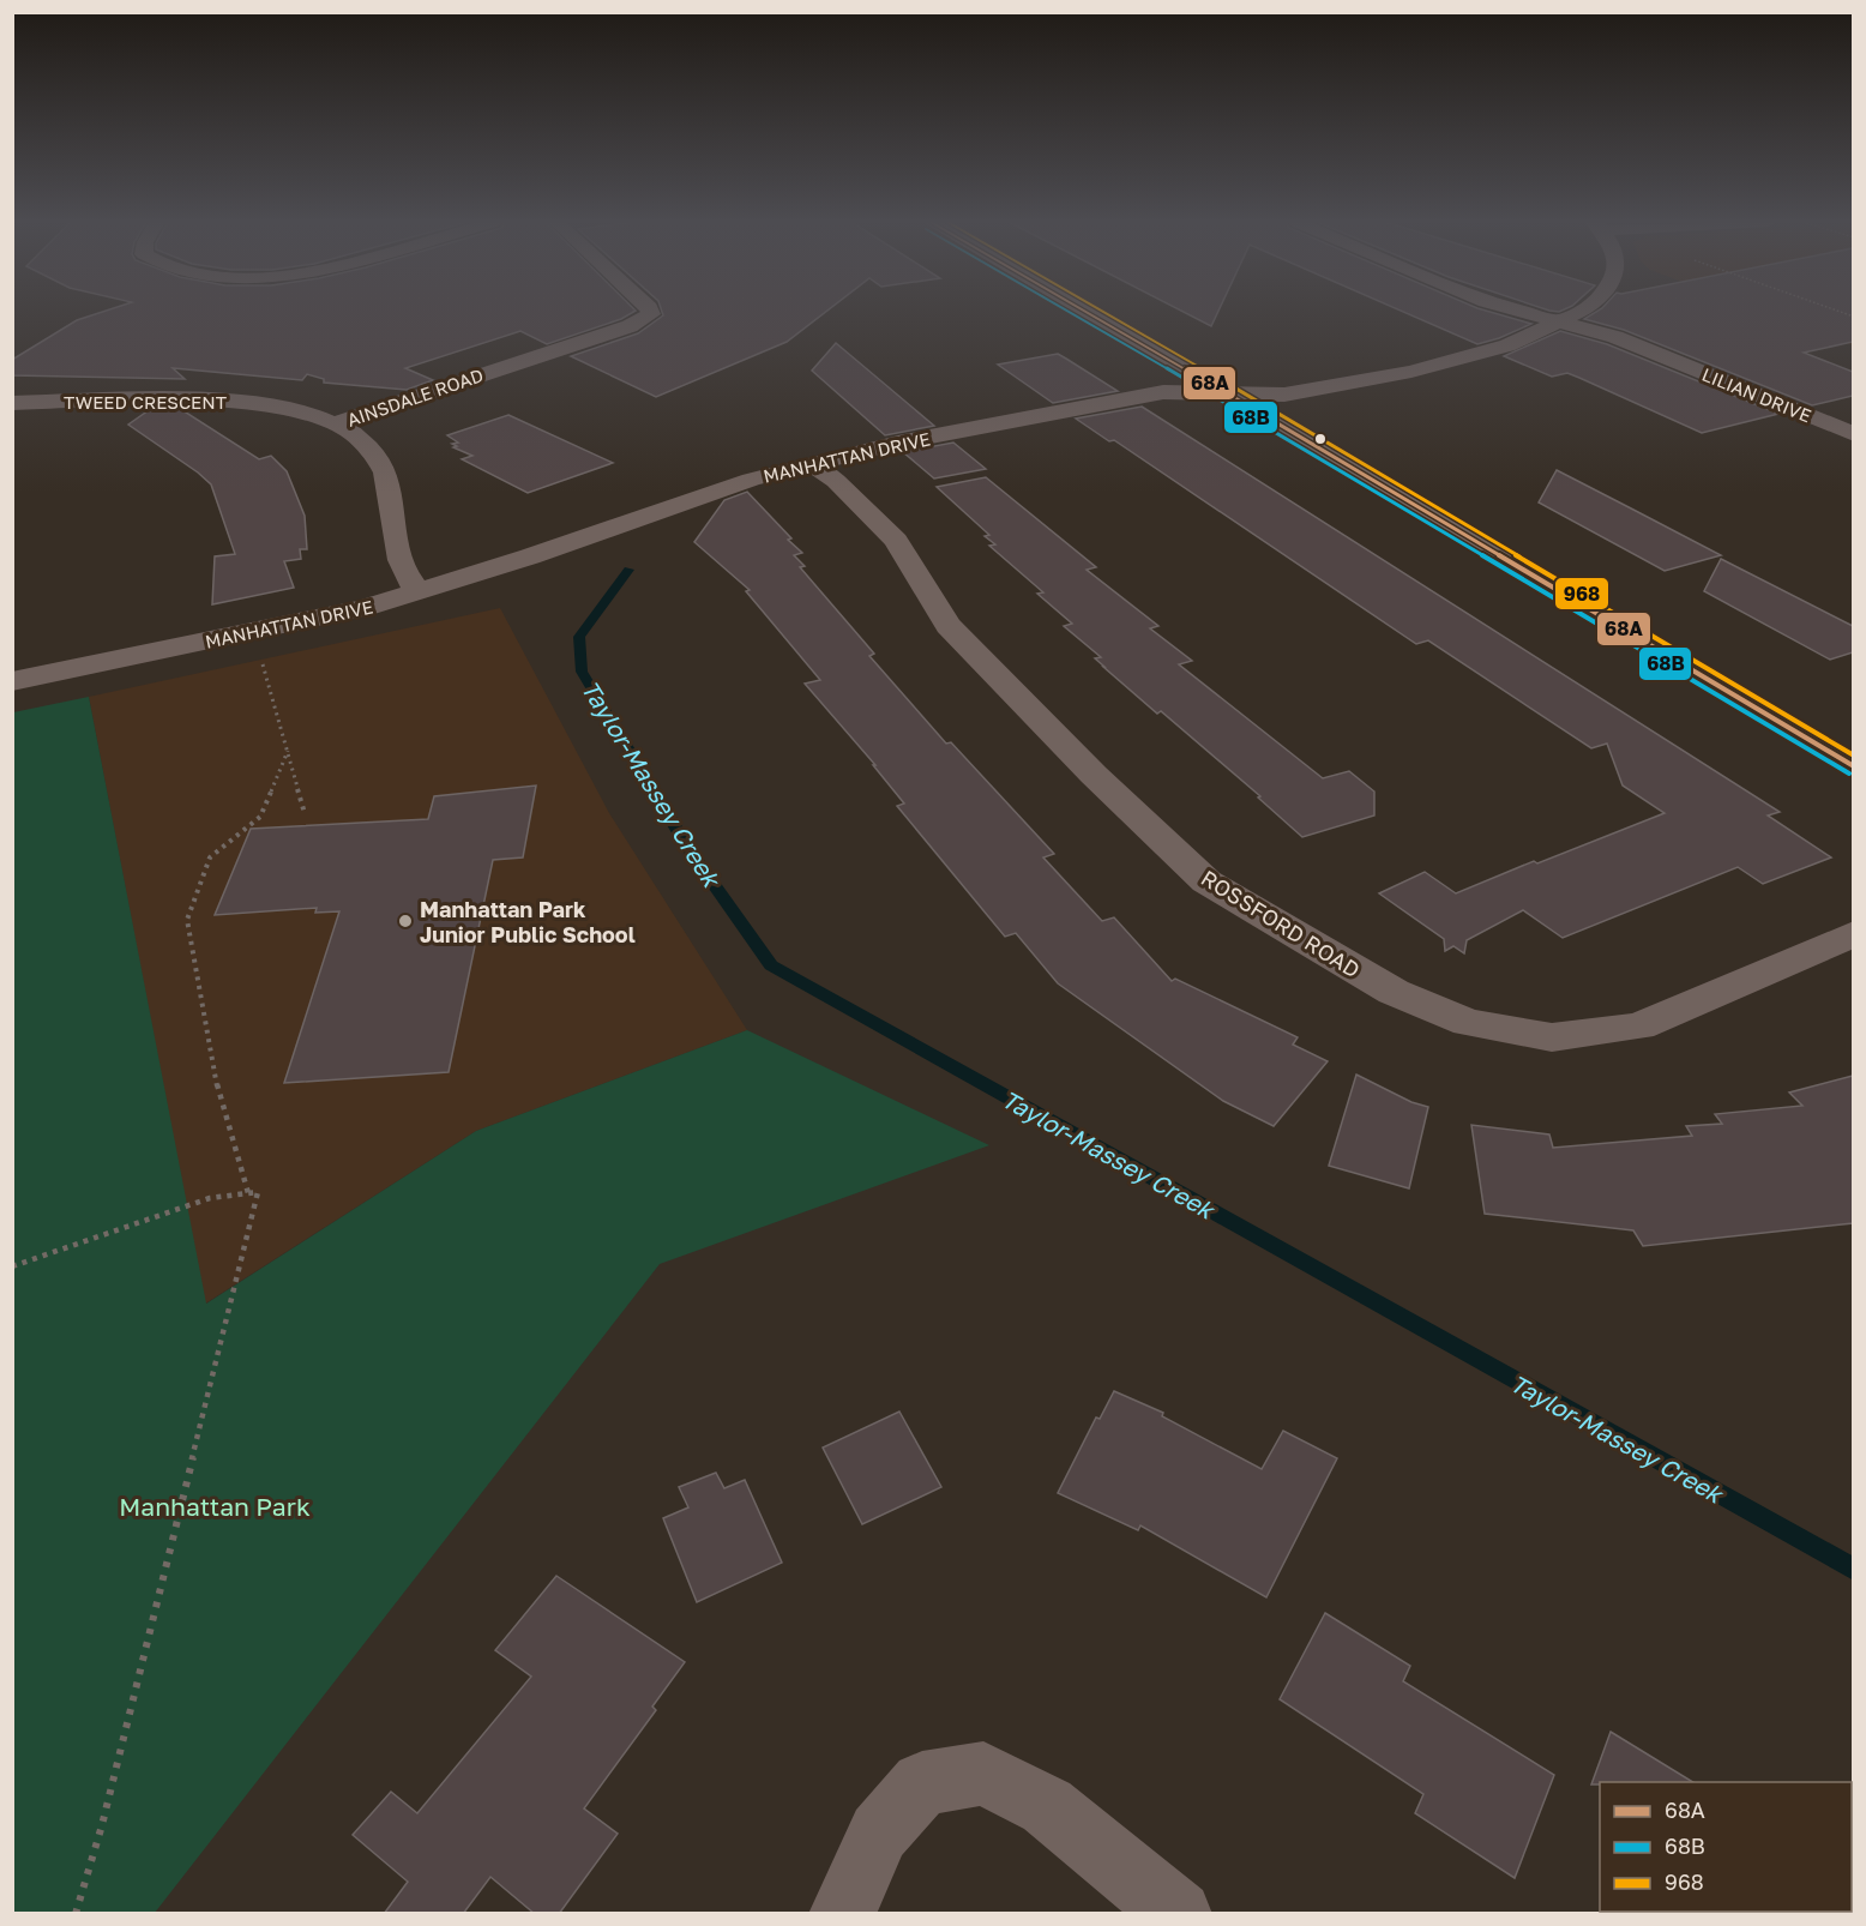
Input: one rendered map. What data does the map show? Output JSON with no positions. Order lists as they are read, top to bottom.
{
  "streets": {
    "street": [
      "LILIAN DRIVE",
      "AINSDALE ROAD",
      "TWEED CRESCENT",
      "MANHATTAN DRIVE",
      "ROSSFORD ROAD"
    ]
  },
  "crossings": [
    ["LILIAN DRIVE", "MANHATTAN DRIVE"],
    ["AINSDALE ROAD", "TWEED CRESCENT"],
    ["TWEED CRESCENT", "MANHATTAN DRIVE"],
    ["MANHATTAN DRIVE", "ROSSFORD ROAD"]
  ],
  "water": ["Taylor-Massey Creek"],
  "parks": ["Manhattan Park"],
  "places": ["Manhattan Park Junior Public School"],
  "lines": ["transit line 68A", "transit line 68B", "transit line 968"],
  "legend": ["68A", "68B", "968"]
}
